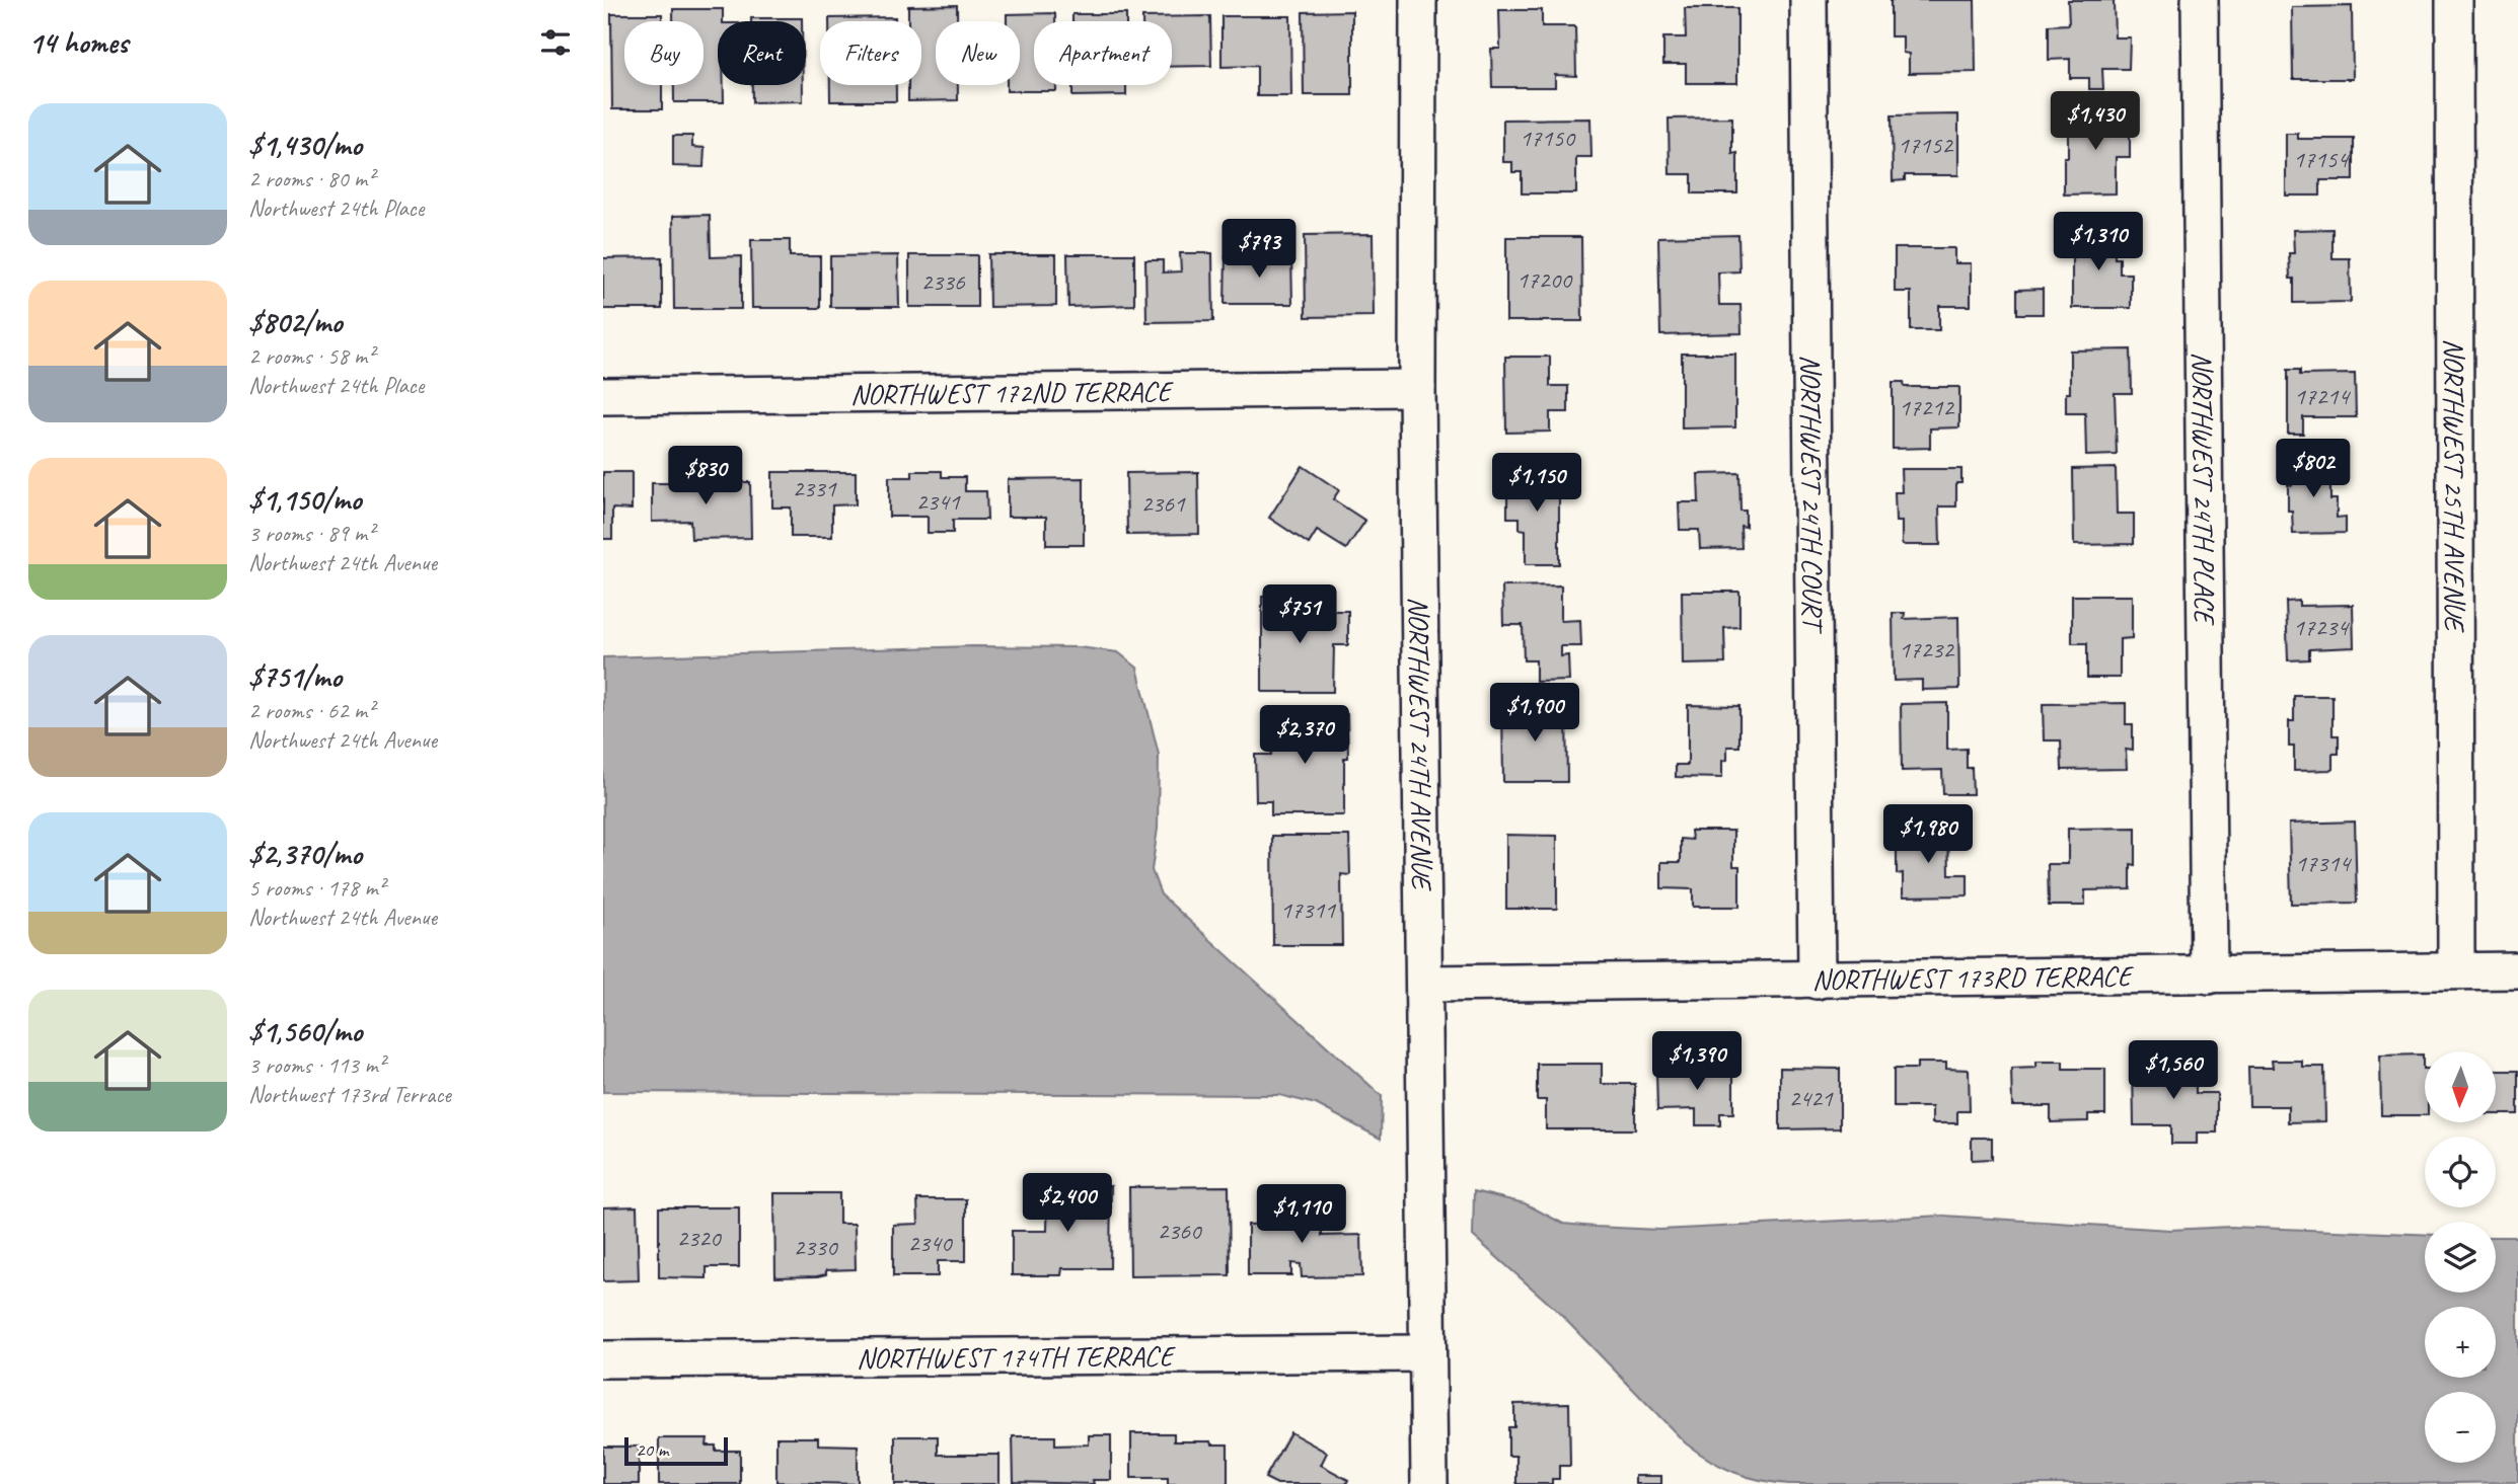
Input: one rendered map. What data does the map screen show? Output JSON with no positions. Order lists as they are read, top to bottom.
{
  "streets": {
    "street": [
      "NORTHWEST 172ND TERRACE",
      "NORTHWEST 25TH AVENUE",
      "NORTHWEST 24TH PLACE",
      "NORTHWEST 24TH COURT",
      "NORTHWEST 24TH AVENUE",
      "NORTHWEST 173RD TERRACE",
      "NORTHWEST 174TH TERRACE"
    ]
  },
  "crossings": [
    ["NORTHWEST 172ND TERRACE", "NORTHWEST 24TH AVENUE"],
    ["NORTHWEST 25TH AVENUE", "NORTHWEST 173RD TERRACE"],
    ["NORTHWEST 24TH PLACE", "NORTHWEST 173RD TERRACE"],
    ["NORTHWEST 24TH COURT", "NORTHWEST 173RD TERRACE"],
    ["NORTHWEST 24TH AVENUE", "NORTHWEST 173RD TERRACE"],
    ["NORTHWEST 24TH AVENUE", "NORTHWEST 174TH TERRACE"]
  ],
  "house_numbers": [
    "17150",
    "17152",
    "17154",
    "17200",
    "2336",
    "17214",
    "17212",
    "2331",
    "2341",
    "2361",
    "17234",
    "17232",
    "17314",
    "17311",
    "2421",
    "2360",
    "2320",
    "2340",
    "2330"
  ],
  "scale_bar": "20 m",
  "north": "bottom",
  "page": {
    "heading": "14 homes",
    "chip": [
      "Buy",
      "Rent",
      "Filters",
      "New",
      "Apartment"
    ],
    "list": [
      {
        "name": "$1,430/mo",
        "note": "2 rooms · 80 m² · Northwest 24th Place"
      },
      {
        "name": "$802/mo",
        "note": "2 rooms · 58 m² · Northwest 24th Place"
      },
      {
        "name": "$1,150/mo",
        "note": "3 rooms · 89 m² · Northwest 24th Avenue"
      },
      {
        "name": "$751/mo",
        "note": "2 rooms · 62 m² · Northwest 24th Avenue"
      },
      {
        "name": "$2,370/mo",
        "note": "5 rooms · 178 m² · Northwest 24th Avenue"
      },
      {
        "name": "$1,560/mo",
        "note": "3 rooms · 113 m² · Northwest 173rd Terrace"
      }
    ],
    "price": [
      "$1,430",
      "$1,310",
      "$793",
      "$802",
      "$830",
      "$1,150",
      "$751",
      "$1,900",
      "$2,370",
      "$1,980",
      "$1,390",
      "$1,560",
      "$2,400",
      "$1,110"
    ],
    "map_buttons": ["+", "−"],
    "scale": "20 m"
  }
}
